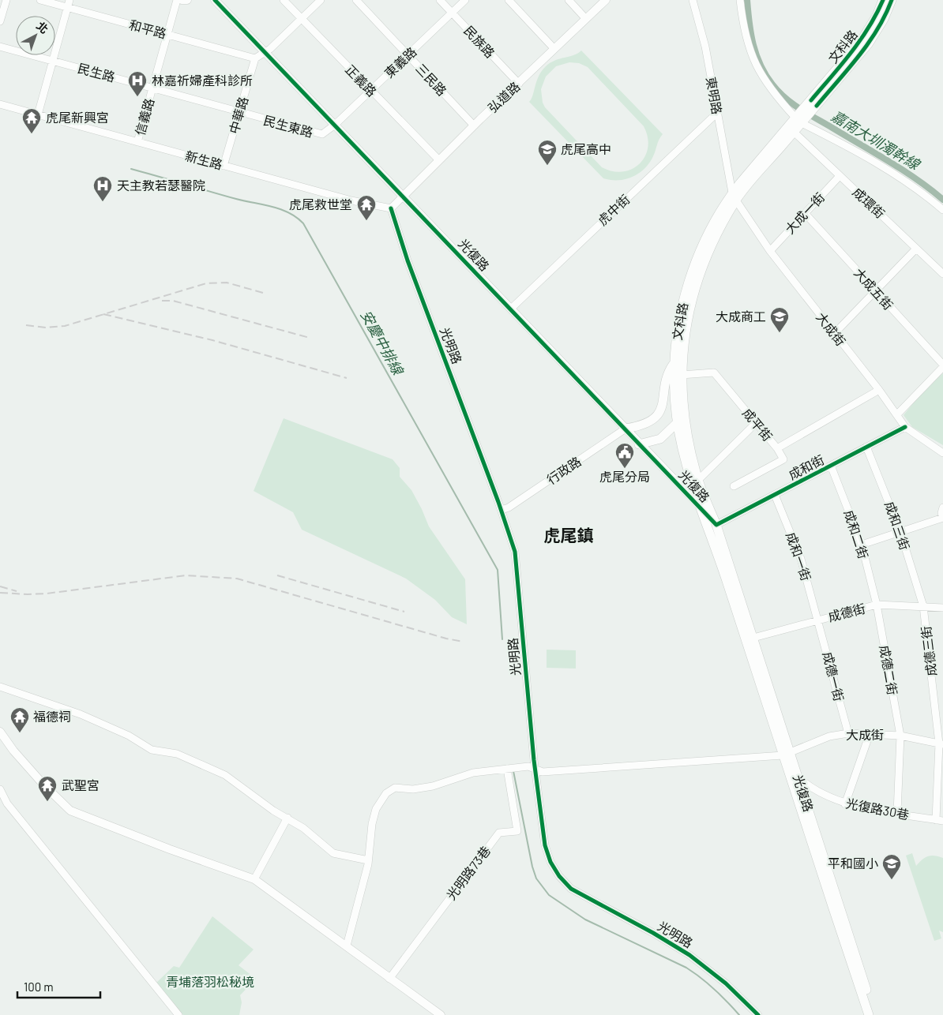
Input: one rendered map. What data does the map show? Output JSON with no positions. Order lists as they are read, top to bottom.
{
  "streets": {
    "main road": ["文科路", "光復路"],
    "street": [
      "和平路",
      "民族路",
      "東義路",
      "民生路",
      "三民路",
      "正義路",
      "東明路",
      "弘道路",
      "中華路",
      "信義路",
      "民生東路",
      "新生路",
      "成環街",
      "虎中街",
      "大成一街",
      "大成五街",
      "大成街",
      "光明路",
      "成平街",
      "成和街",
      "行政路",
      "成和三街",
      "成和二街",
      "成和一街",
      "成德街",
      "成德三街",
      "成德二街",
      "成德一街",
      "光復路30巷",
      "光明路73巷"
    ]
  },
  "crossings": [
    ["和平路", "中華路"],
    ["和平路", "信義路"],
    ["民族路", "東義路"],
    ["民族路", "弘道路"],
    ["文科路", "東明路"],
    ["文科路", "成環街"],
    ["文科路", "光復路"],
    ["文科路", "大成街"],
    ["文科路", "成平街"],
    ["文科路", "成和街"],
    ["東義路", "三民路"],
    ["東義路", "正義路"],
    ["東義路", "民生東路"],
    ["東義路", "光復路"],
    ["民生路", "中華路"],
    ["民生路", "信義路"],
    ["民生路", "民生東路"],
    ["三民路", "弘道路"],
    ["正義路", "弘道路"],
    ["東明路", "虎中街"],
    ["東明路", "大成街"],
    ["弘道路", "光復路"],
    ["中華路", "民生東路"],
    ["中華路", "新生路"],
    ["信義路", "新生路"],
    ["民生東路", "光復路"],
    ["新生路", "光明路"],
    ["成環街", "大成一街"],
    ["虎中街", "光復路"],
    ["大成一街", "大成五街"],
    ["大成一街", "大成街"],
    ["光復路", "大成街"],
    ["光復路", "成和街"],
    ["光復路", "行政路"],
    ["光復路", "成德街"],
    ["光復路", "光復路30巷"],
    ["大成街", "成平街"],
    ["大成街", "成和街"],
    ["大成街", "成德三街"],
    ["大成街", "成德二街"],
    ["大成街", "成德一街"],
    ["光明路", "行政路"],
    ["成和街", "成和三街"],
    ["成和街", "成和二街"],
    ["成和街", "成和一街"],
    ["成和三街", "成德街"],
    ["成和三街", "成德三街"],
    ["成和二街", "成德街"],
    ["成和二街", "成德二街"],
    ["成和一街", "成德街"],
    ["成和一街", "成德一街"],
    ["成德街", "成德三街"],
    ["成德街", "成德二街"],
    ["成德街", "成德一街"],
    ["成德三街", "光復路30巷"],
    ["成德二街", "光復路30巷"]
  ],
  "districts": ["虎尾鎮"],
  "water": ["嘉南大圳濁幹線", "安慶中排線"],
  "parks": ["青埔落羽松秘境"],
  "places": {
    "hospital": ["林嘉祈婦產科診所", "天主教若瑟醫院"],
    "temple": [
      "虎尾新興宮",
      "虎尾救世堂",
      "福德祠",
      "武聖宮"
    ],
    "school or university": ["虎尾高中", "大成商工", "平和國小"],
    "public building": ["虎尾分局"]
  },
  "scale_bar": "100 m",
  "north": "top right"
}
